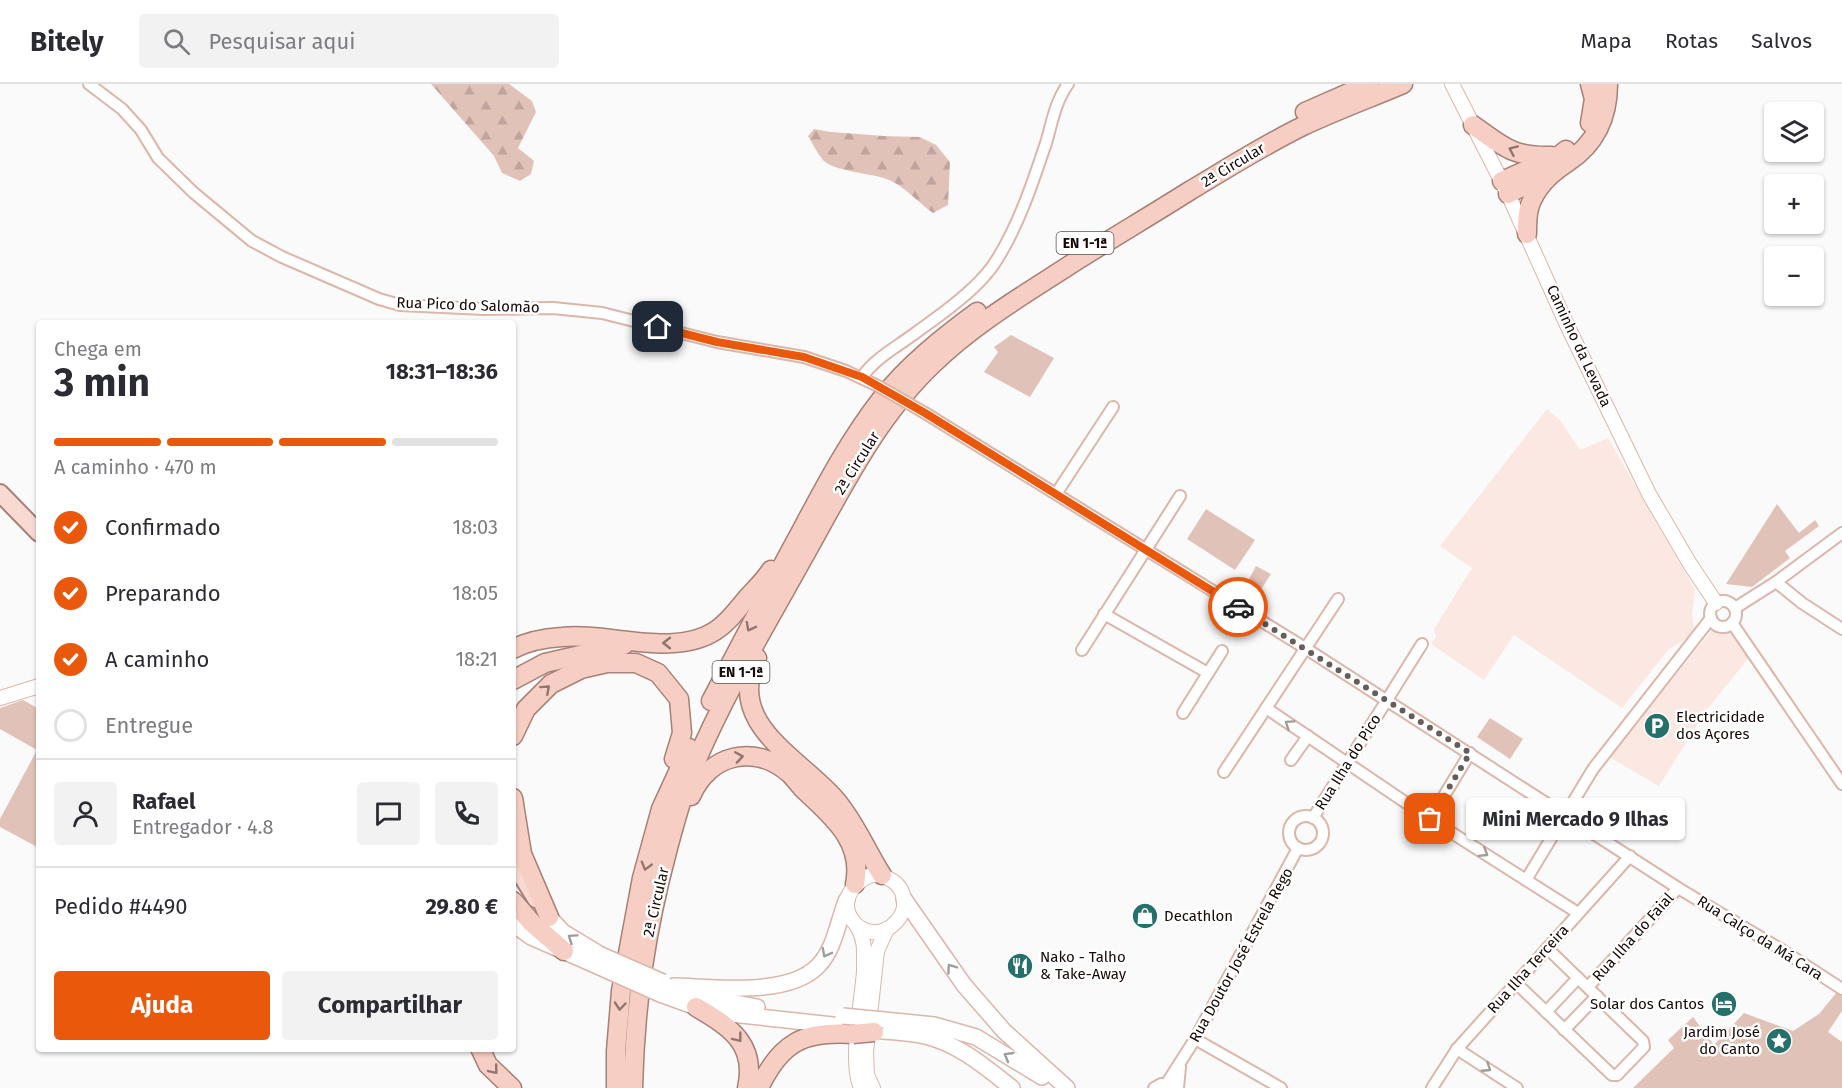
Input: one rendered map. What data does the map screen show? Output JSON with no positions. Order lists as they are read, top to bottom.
{
  "streets": {
    "highway": ["2ª Circular", "EN 1-1ª"],
    "street": [
      "Rua Pico do Salomão",
      "Caminho da Levada",
      "Rua Ilha do Pico",
      "Rua Ilha do Faial",
      "Rua Calço da Má Cara",
      "Rua Doutor José Estrela Rego",
      "Rua Ilha Terceira"
    ]
  },
  "crossings": [
    ["Rua Pico do Salomão", "Rua Calço da Má Cara"],
    ["Rua Ilha do Pico", "Rua Calço da Má Cara"],
    ["Rua Ilha do Pico", "Rua Doutor José Estrela Rego"],
    ["Rua Ilha do Faial", "Rua Calço da Má Cara"],
    ["Rua Calço da Má Cara", "Rua Ilha Terceira"]
  ],
  "places": {
    "parking": ["Electricidade dos Açores"],
    "other": ["Mini Mercado 9 Ilhas"],
    "shop": ["Decathlon"],
    "restaurant": ["Nako - Talho & Take-Away"],
    "hotel": ["Solar dos Cantos"],
    "place": ["Jardim José do Canto"]
  },
  "page": {
    "header": "Bitely",
    "search": "Pesquisar aqui",
    "nav": ["Mapa", "Rotas", "Salvos"],
    "map_buttons": ["+", "−"],
    "heading": ["3 min", "Chega em", "18:31–18:36"],
    "panel": [
      "Rafael",
      "Entregador · 4.8",
      "Pedido #4490",
      "29.80 €"
    ],
    "bar": "A caminho · 470 m",
    "list": [
      ["Confirmado", "18:03"],
      ["Preparando", "18:05"],
      ["A caminho", "18:21"],
      "Entregue"
    ],
    "bubble": "Mini Mercado 9 Ilhas",
    "buttons": ["Ajuda", "Compartilhar"]
  }
}
